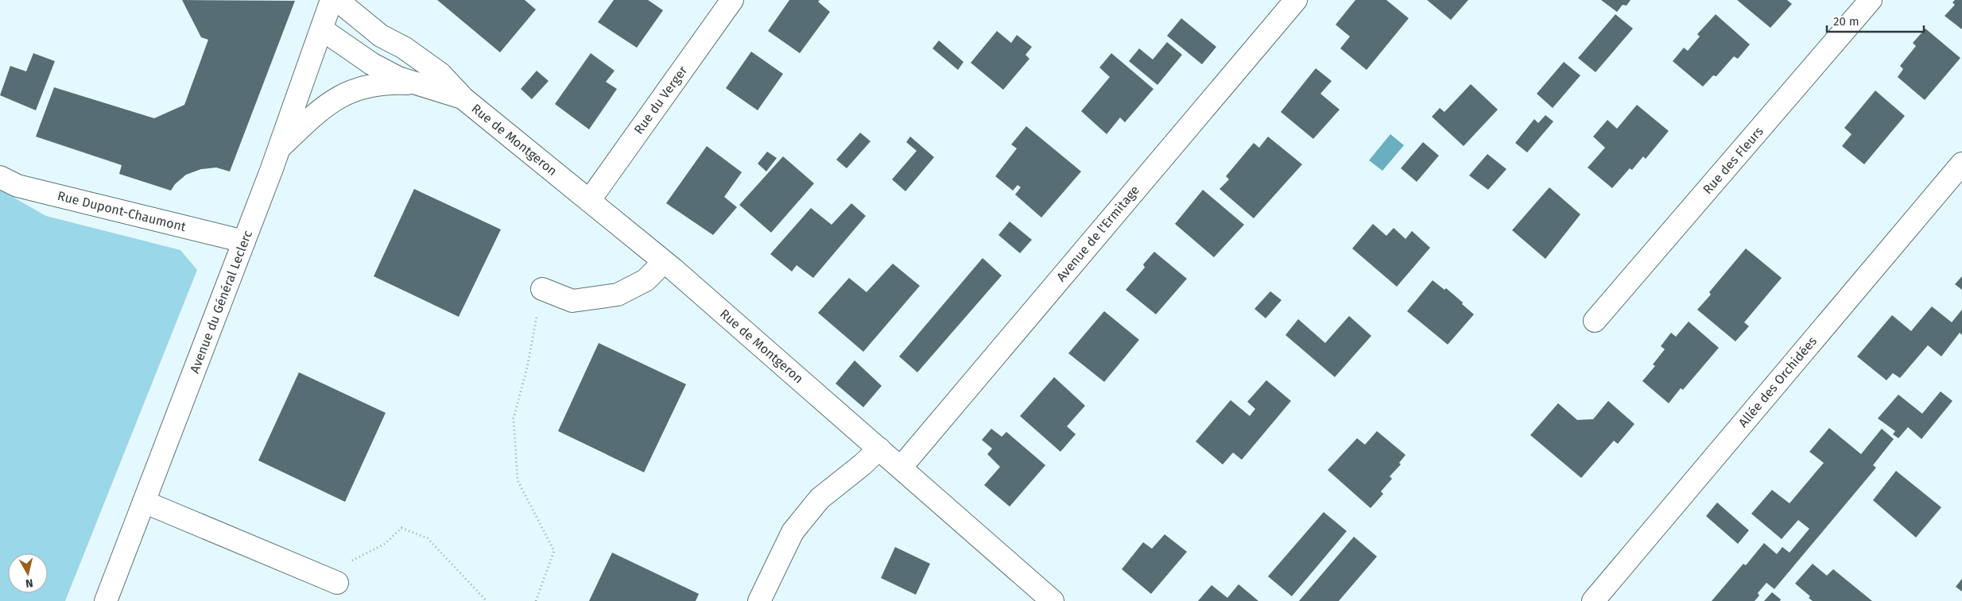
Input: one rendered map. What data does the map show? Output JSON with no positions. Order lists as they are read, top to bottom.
{
  "streets": {
    "street": [
      "Rue du Verger",
      "Rue de Montgeron",
      "Rue des Fleurs",
      "Rue Dupont-Chaumont",
      "Avenue de l'Ermitage",
      "Avenue du Général Leclerc",
      "Allée des Orchidées"
    ]
  },
  "crossings": [
    ["Rue du Verger", "Rue de Montgeron"],
    ["Rue de Montgeron", "Avenue de l'Ermitage"],
    ["Rue de Montgeron", "Avenue du Général Leclerc"],
    ["Rue Dupont-Chaumont", "Avenue du Général Leclerc"]
  ],
  "scale_bar": "20 m",
  "north": "bottom"
}
